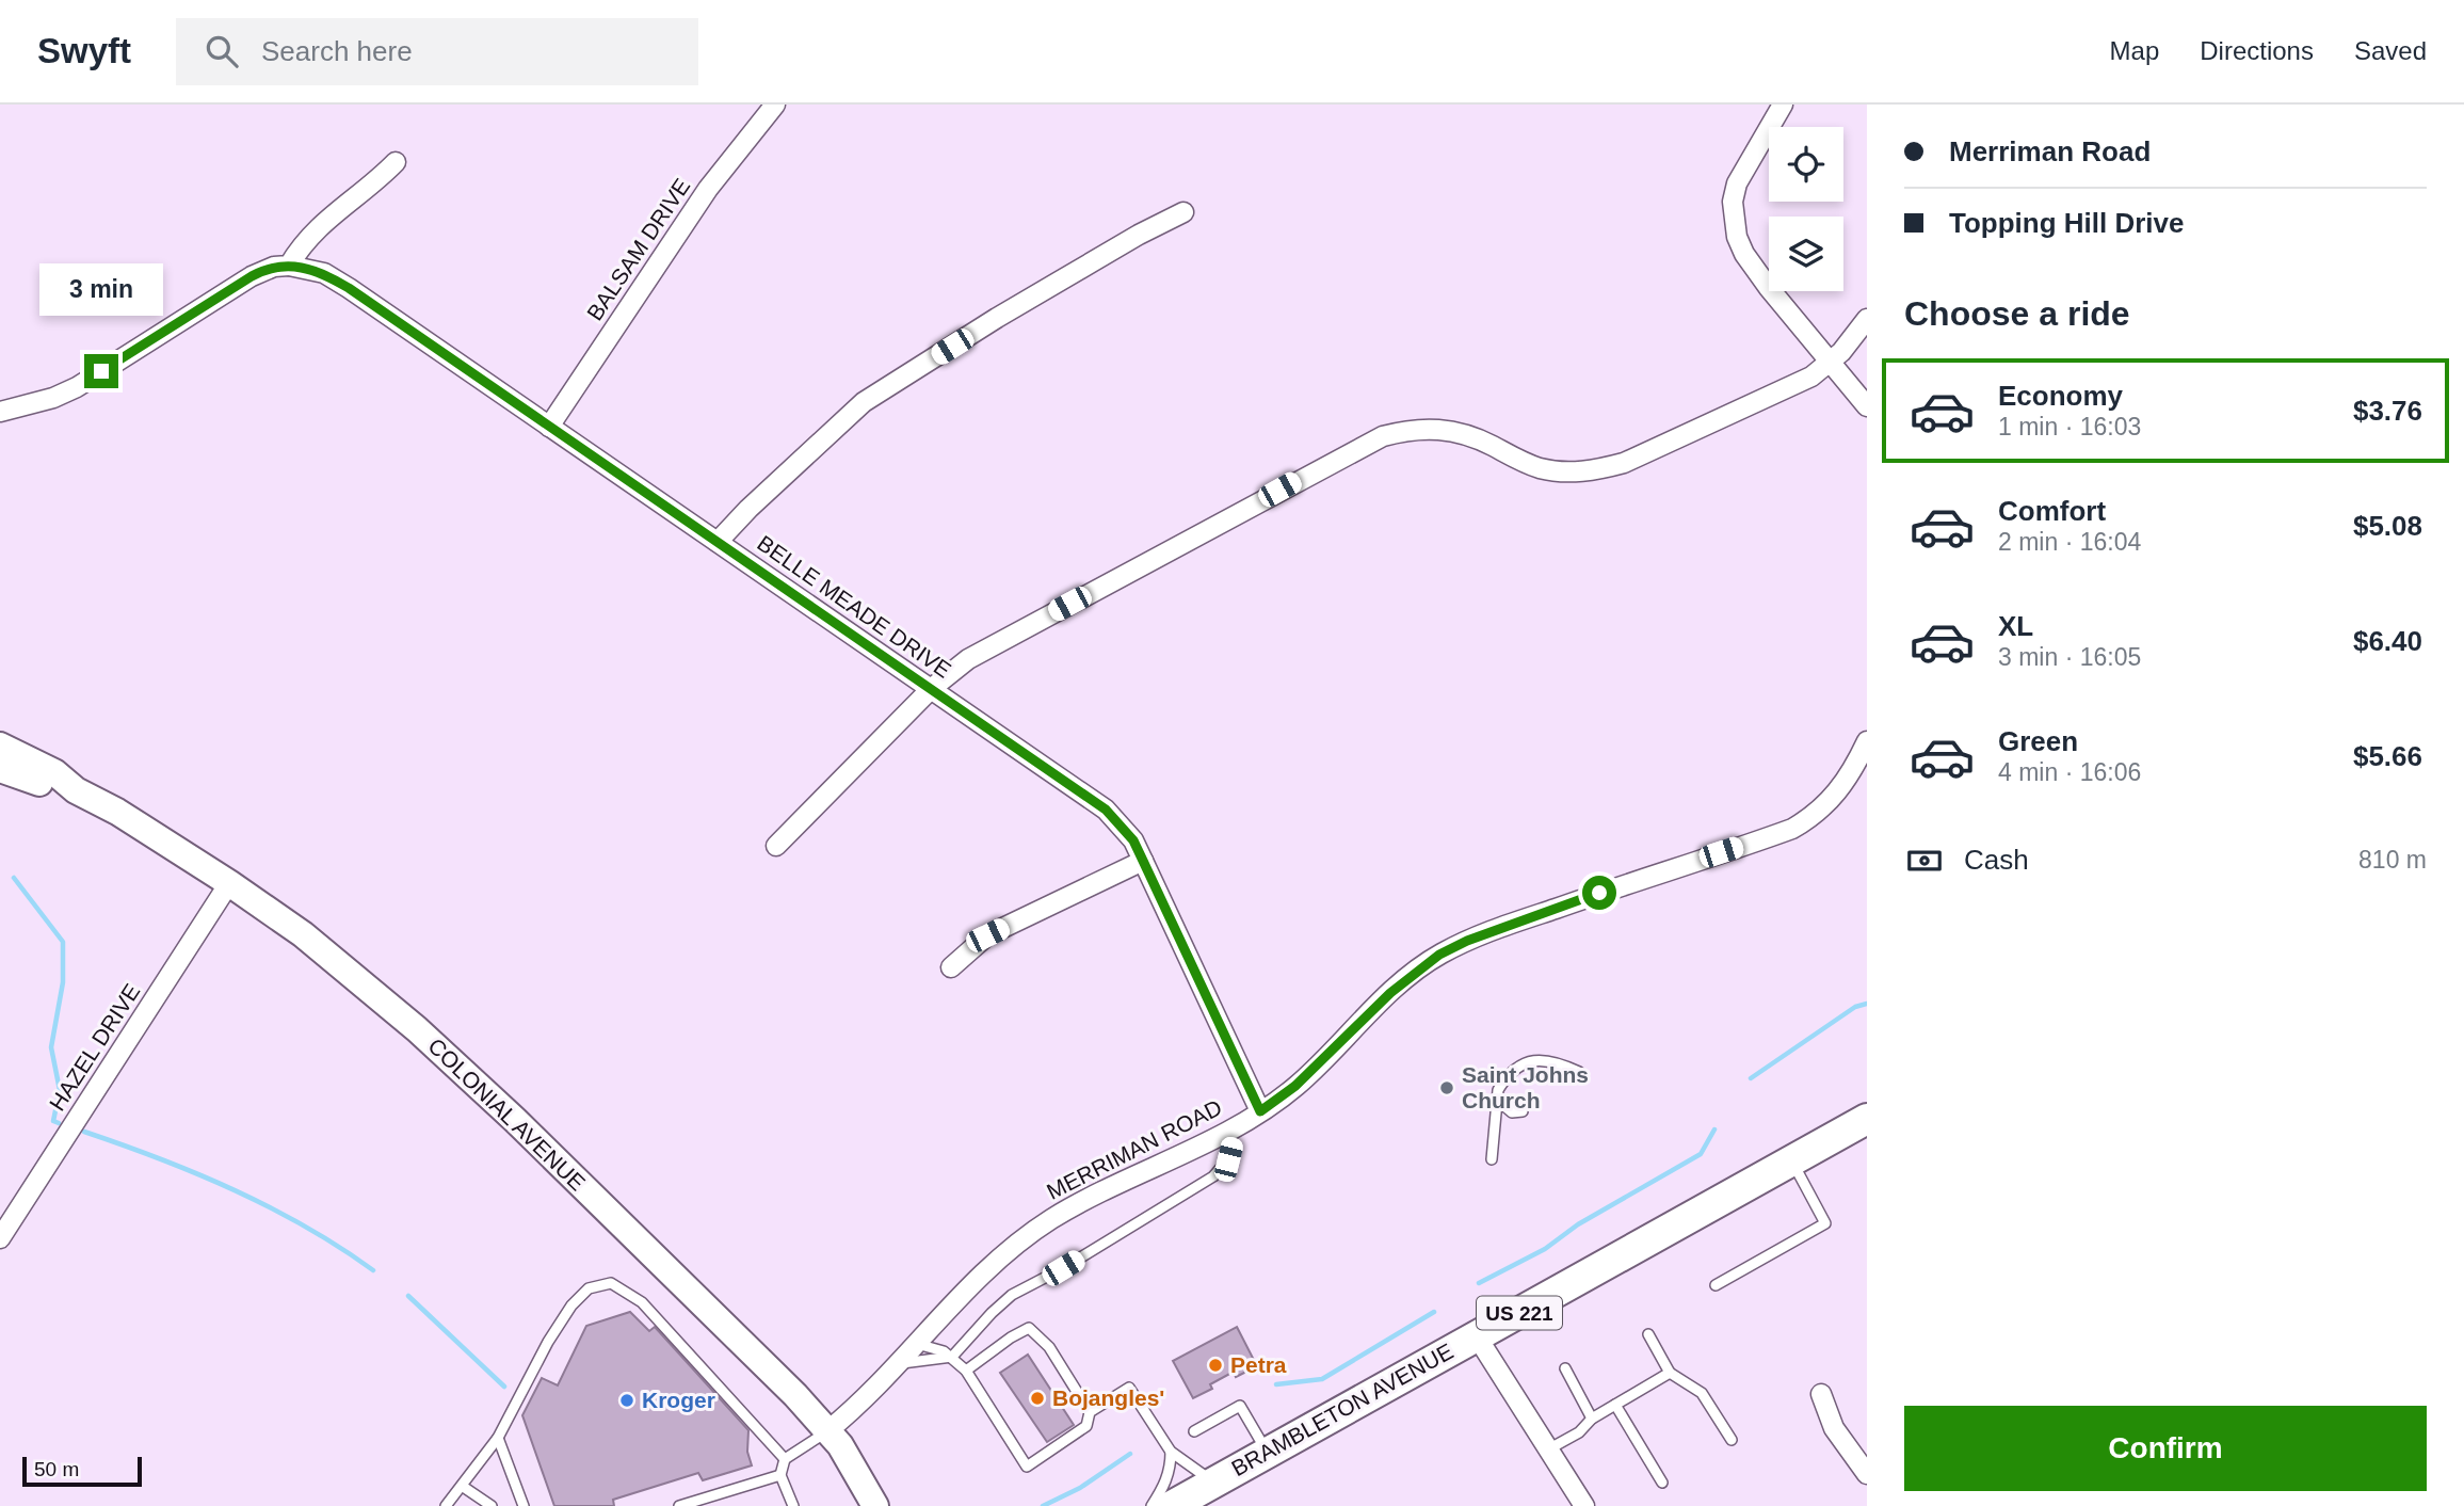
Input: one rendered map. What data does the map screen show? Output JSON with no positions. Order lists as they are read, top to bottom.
{
  "streets": {
    "main road": ["COLONIAL AVENUE", "US 221", "BRAMBLETON AVENUE"],
    "street": [
      "BALSAM DRIVE",
      "BELLE MEADE DRIVE",
      "HAZEL DRIVE",
      "MERRIMAN ROAD"
    ]
  },
  "crossings": [
    ["BALSAM DRIVE", "BELLE MEADE DRIVE"],
    ["BELLE MEADE DRIVE", "MERRIMAN ROAD"],
    ["HAZEL DRIVE", "COLONIAL AVENUE"],
    ["COLONIAL AVENUE", "MERRIMAN ROAD"]
  ],
  "places": [
    "Saint Johns Church",
    "Petra",
    "Bojangles'",
    "Kroger"
  ],
  "scale_bar": "50 m",
  "page": {
    "header": "Swyft",
    "search": "Search here",
    "nav": ["Map", "Directions", "Saved"],
    "banner": ["Merriman Road", "Topping Hill Drive"],
    "bubble": "3 min",
    "heading": "Choose a ride",
    "list": [
      {
        "name": "Economy",
        "note": "1 min · 16:03",
        "value": "$3.76"
      },
      {
        "name": "Comfort",
        "note": "2 min · 16:04",
        "value": "$5.08"
      },
      {
        "name": "XL",
        "note": "3 min · 16:05",
        "value": "$6.40"
      },
      {
        "name": "Green",
        "note": "4 min · 16:06",
        "value": "$5.66"
      }
    ],
    "pay": ["Cash", "810 m"],
    "buttons": "Confirm",
    "scale": "50 m"
  }
}
